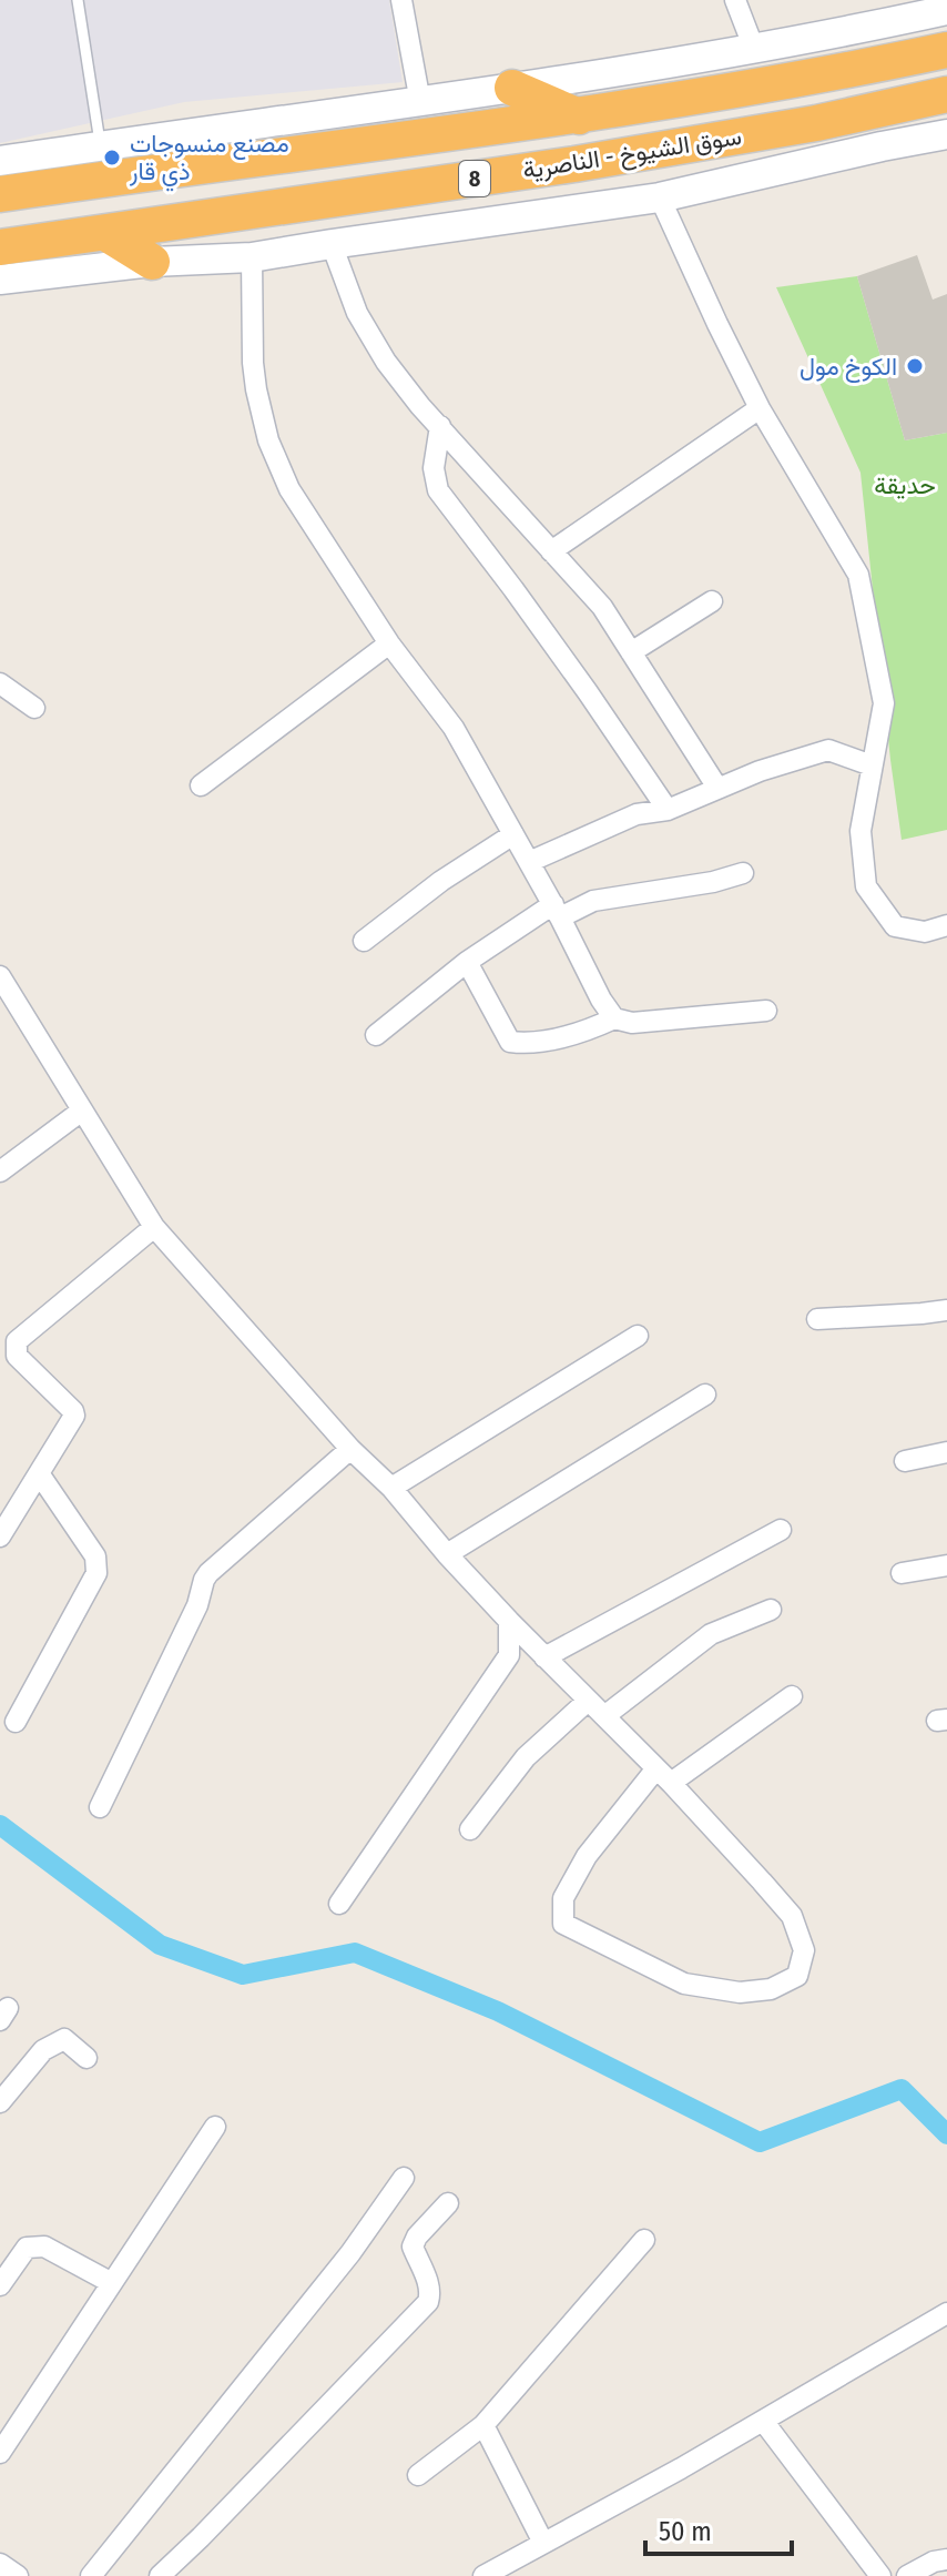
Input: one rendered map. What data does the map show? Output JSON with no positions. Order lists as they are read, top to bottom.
{
  "streets": {
    "highway": ["سوق الشيوخ - الناصرية", "8"]
  },
  "parks": ["حديقة"],
  "places": ["مصنع منسوجات ذي قار", "الكوخ مول"],
  "scale_bar": "50 m"
}
